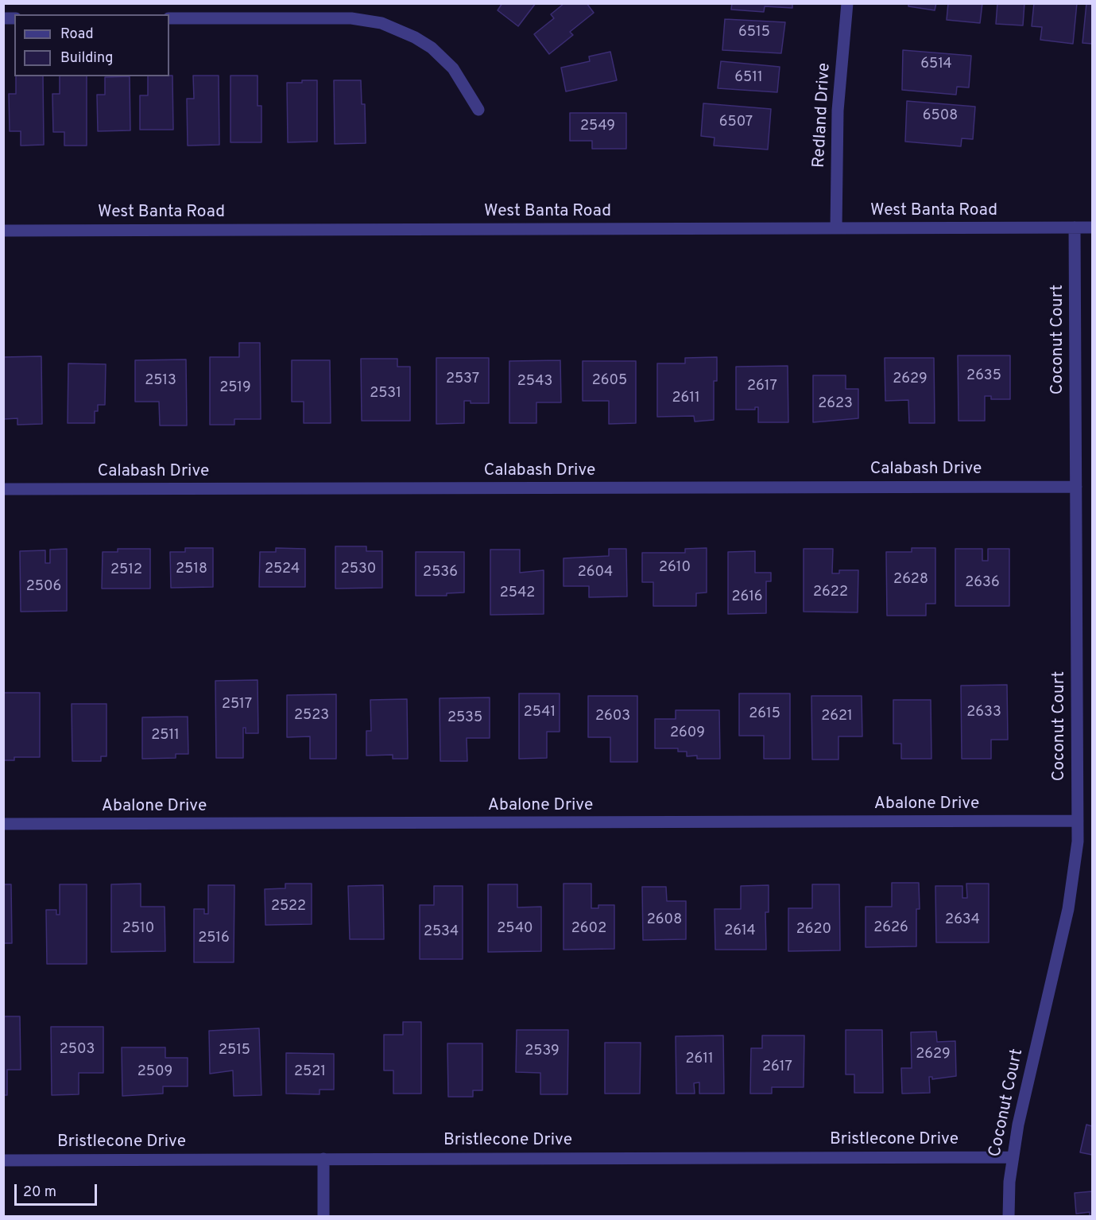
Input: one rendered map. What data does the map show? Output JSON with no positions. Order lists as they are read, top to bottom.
{
  "streets": {
    "street": [
      "Redland Drive",
      "West Banta Road",
      "Coconut Court",
      "Calabash Drive",
      "Abalone Drive",
      "Bristlecone Drive"
    ]
  },
  "crossings": [
    ["Redland Drive", "West Banta Road"],
    ["West Banta Road", "Coconut Court"],
    ["Coconut Court", "Calabash Drive"],
    ["Coconut Court", "Abalone Drive"],
    ["Coconut Court", "Bristlecone Drive"]
  ],
  "house_numbers": [
    "6515",
    "6514",
    "6511",
    "6508",
    "6507",
    "2549",
    "2635",
    "2537",
    "2629",
    "2513",
    "2605",
    "2543",
    "2617",
    "2519",
    "2531",
    "2611",
    "2623",
    "2610",
    "2518",
    "2524",
    "2530",
    "2512",
    "2536",
    "2604",
    "2628",
    "2636",
    "2506",
    "2622",
    "2542",
    "2616",
    "2517",
    "2541",
    "2633",
    "2615",
    "2523",
    "2603",
    "2621",
    "2535",
    "2609",
    "2511",
    "2522",
    "2608",
    "2634",
    "2626",
    "2510",
    "2540",
    "2602",
    "2620",
    "2614",
    "2534",
    "2516",
    "2503",
    "2515",
    "2539",
    "2629",
    "2611",
    "2617",
    "2509",
    "2521"
  ],
  "legend": ["Road", "Building"],
  "scale_bar": "20 m"
}
